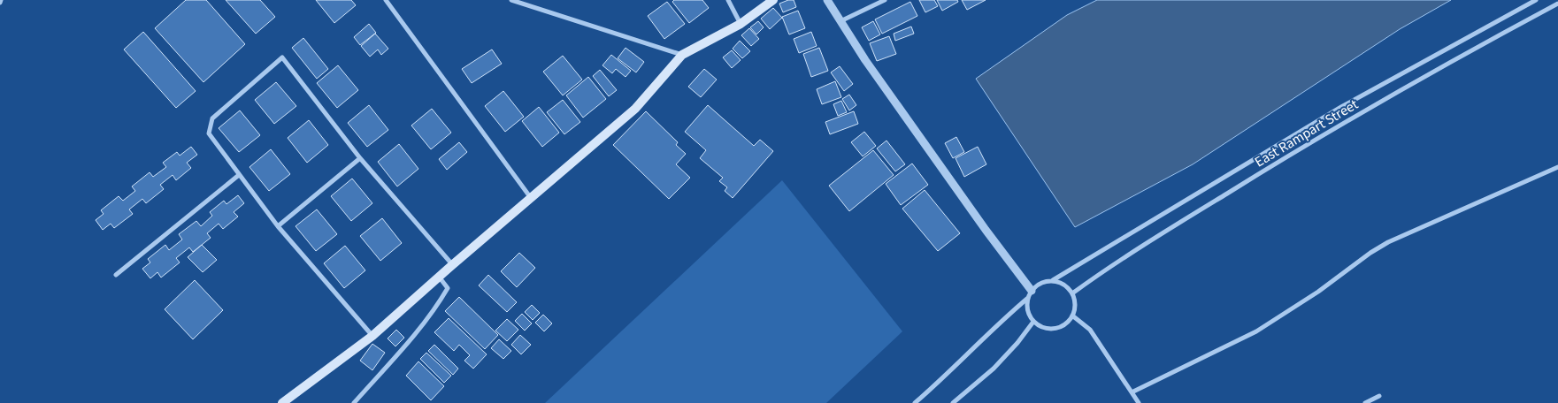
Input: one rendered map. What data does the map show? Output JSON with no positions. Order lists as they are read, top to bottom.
{
  "streets": {
    "street": ["East Rampart Street"]
  }
}
